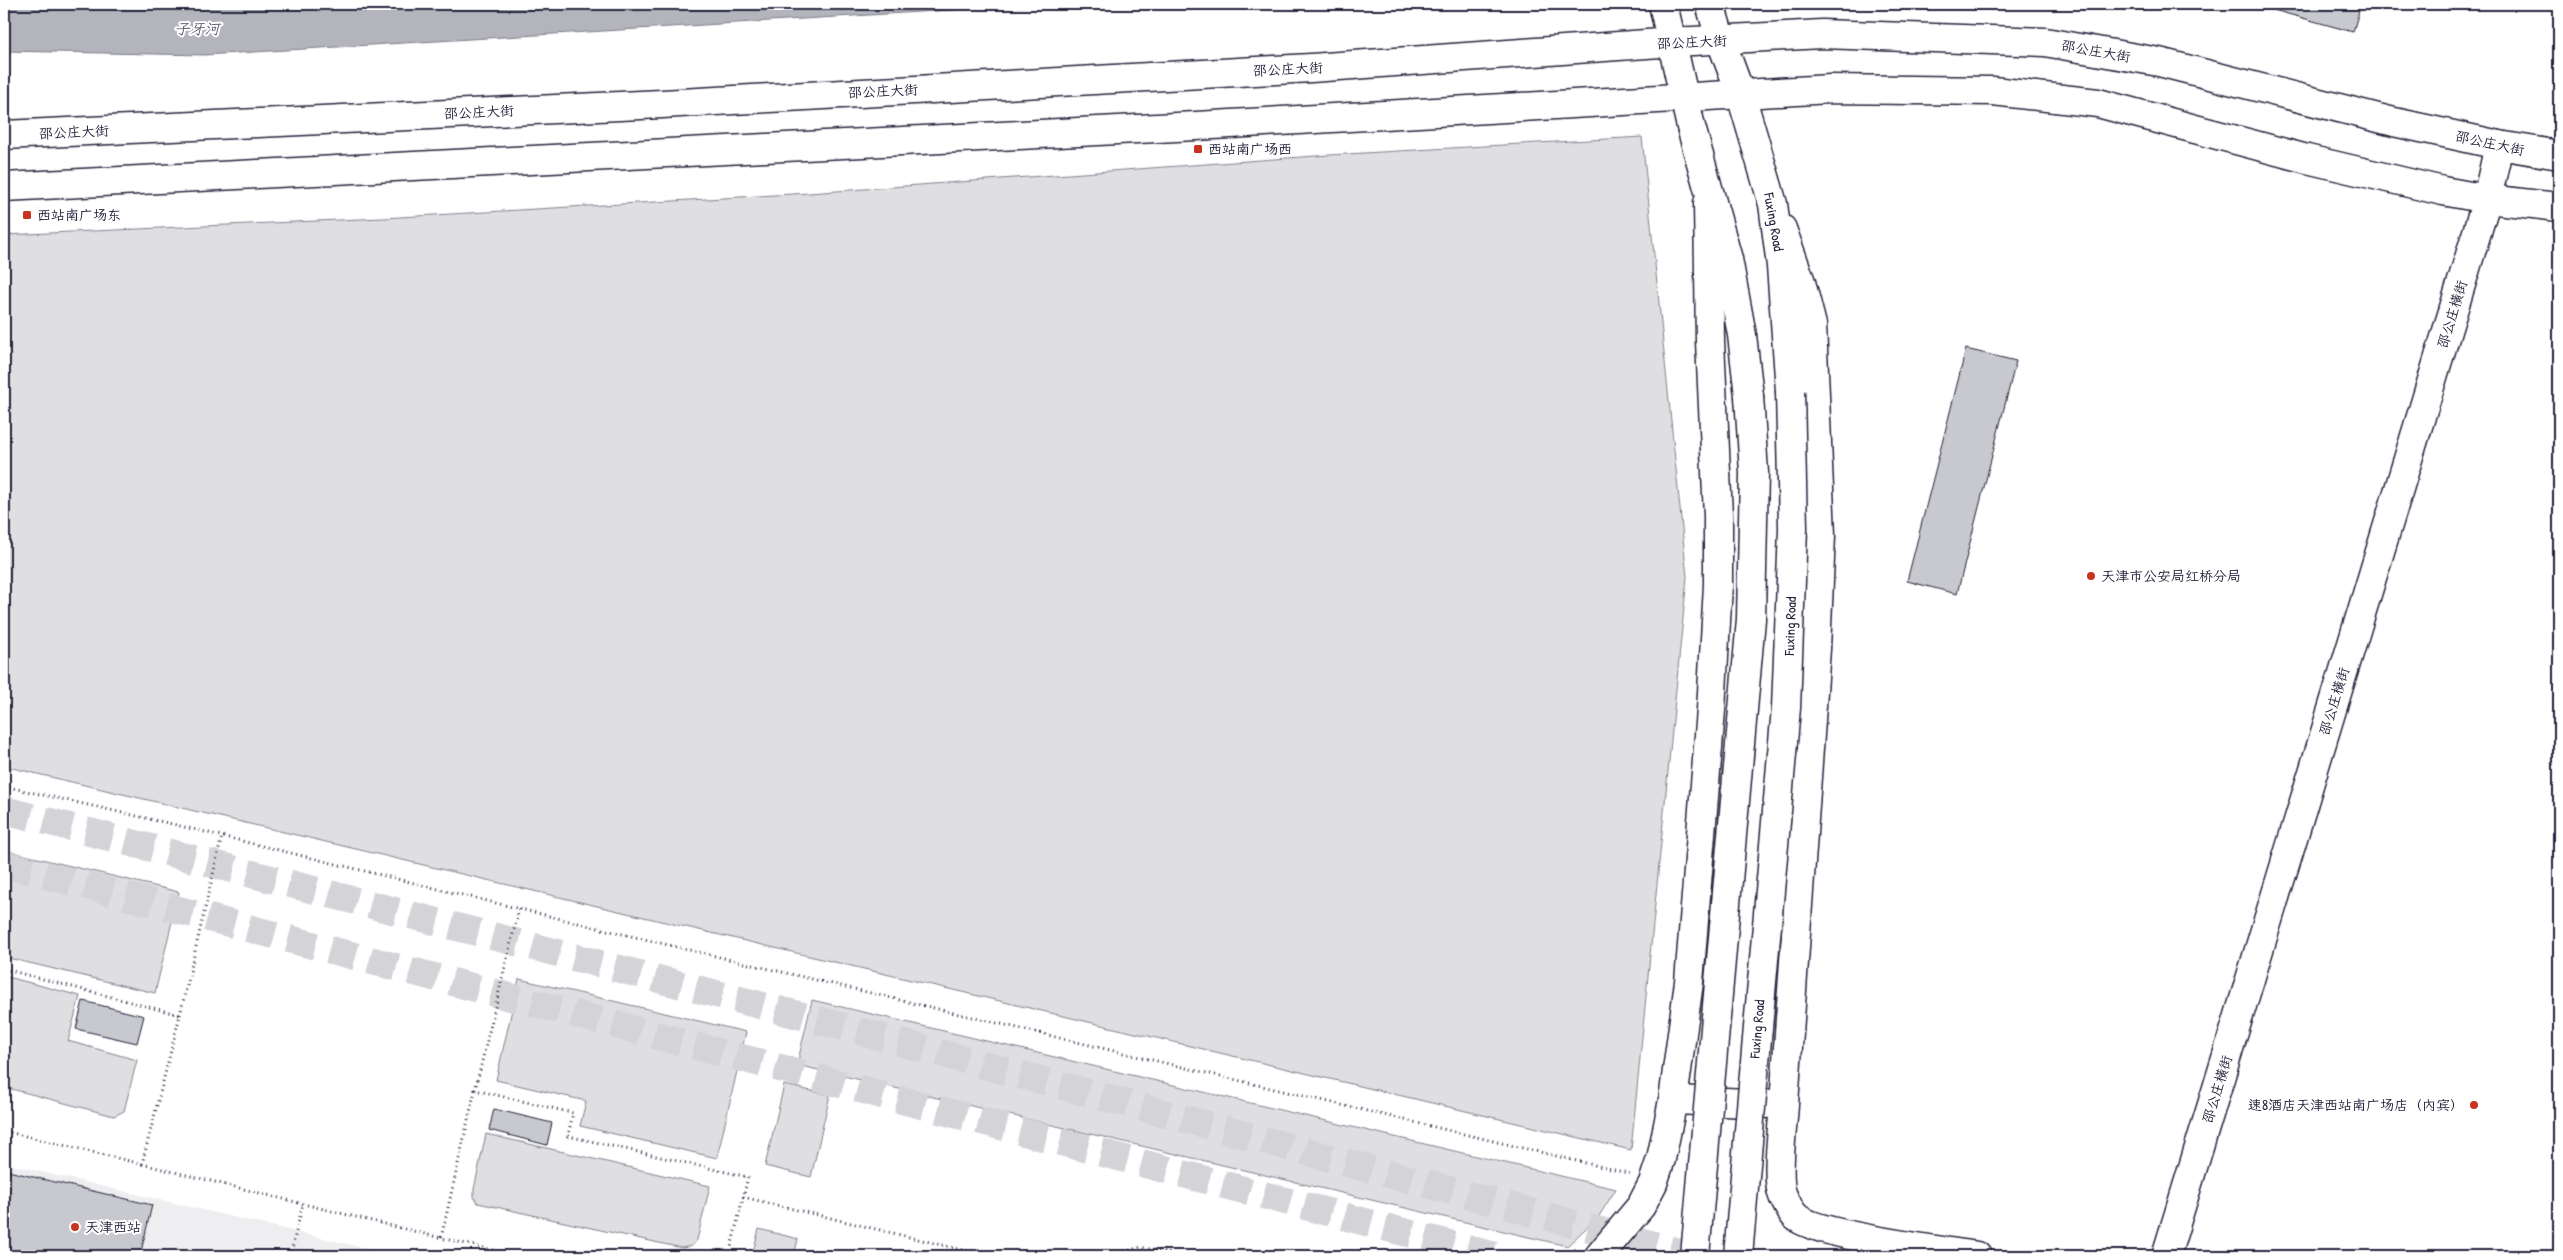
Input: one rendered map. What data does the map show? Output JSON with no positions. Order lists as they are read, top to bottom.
{
  "streets": {
    "street": ["邵公庄大街", "Fuxing Road", "邵公庄横街"]
  },
  "crossings": [
    ["邵公庄大街", "Fuxing Road"],
    ["邵公庄大街", "邵公庄横街"]
  ],
  "water": ["子牙河"],
  "places": {
    "transit": ["西站南广场西", "西站南广场东"],
    "other": ["天津市公安局红桥分局", "速8酒店天津西站南广场店（内宾）", "天津西站"]
  }
}
